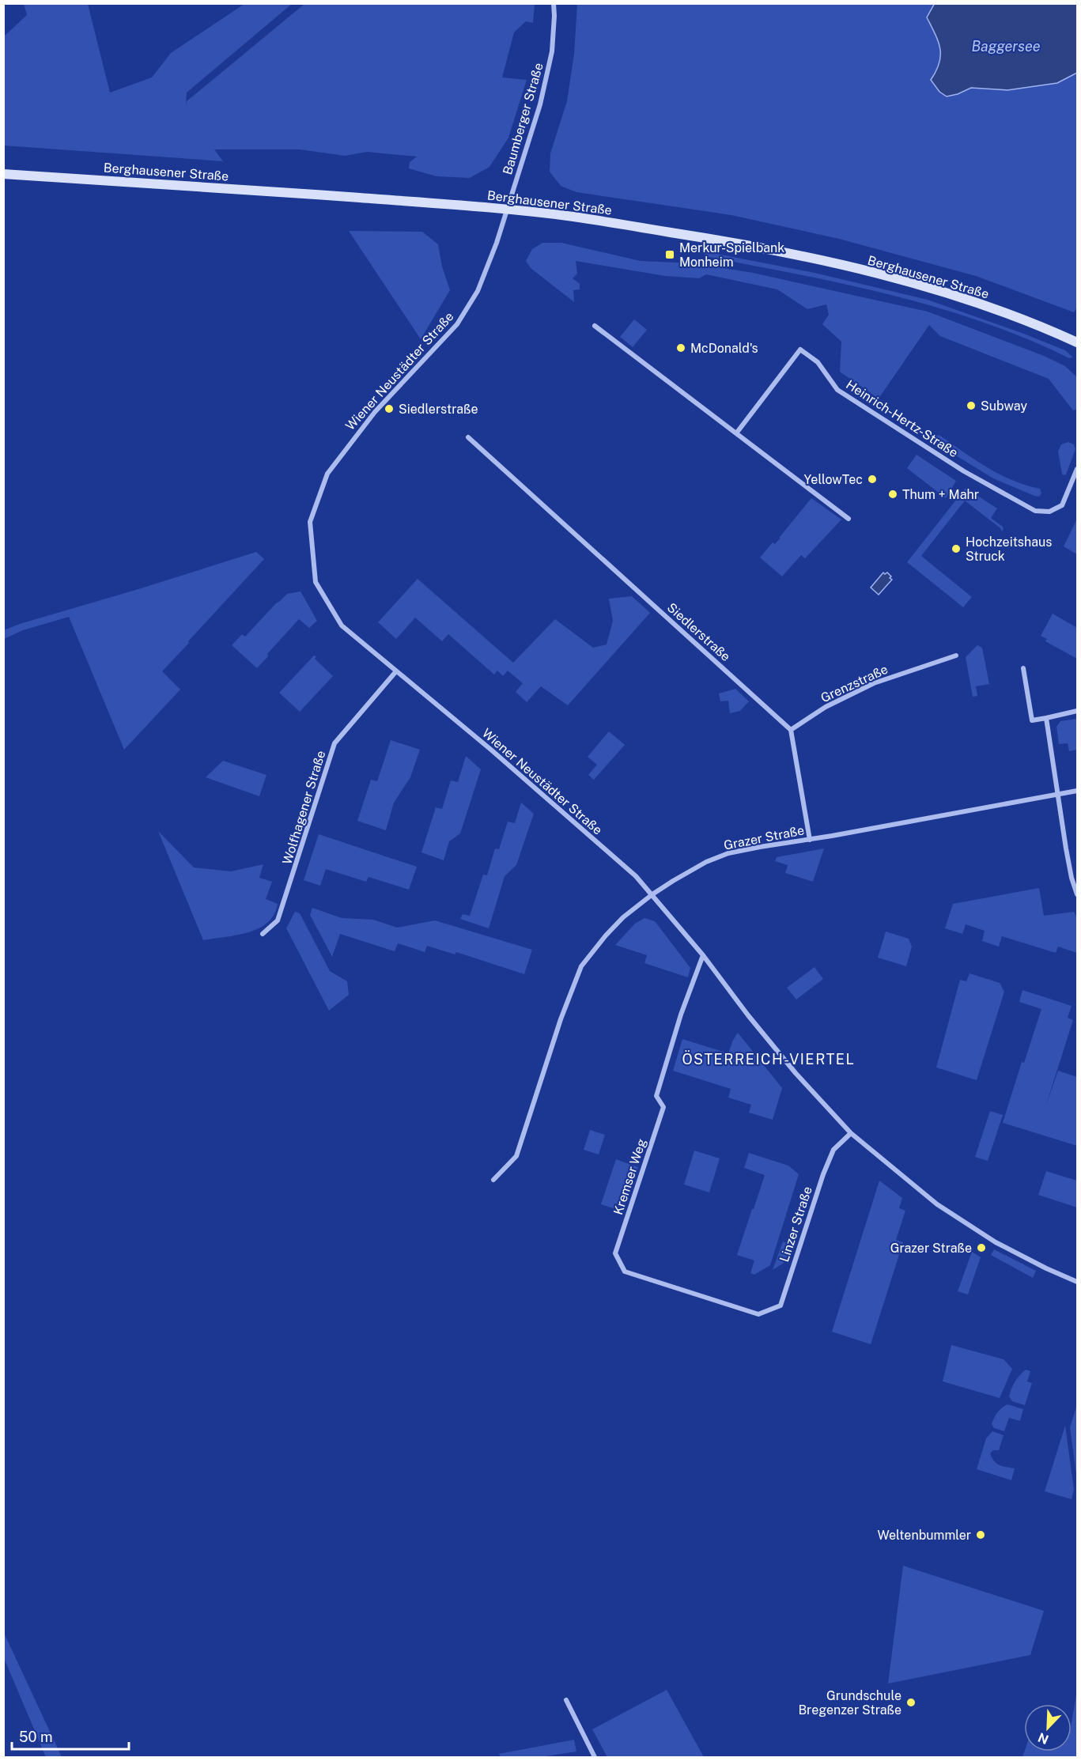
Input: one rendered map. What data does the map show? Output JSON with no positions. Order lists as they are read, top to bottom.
{
  "streets": {
    "street": [
      "Baumberger Straße",
      "Berghausener Straße",
      "Wiener Neustädter Straße",
      "Heinrich-Hertz-Straße",
      "Siedlerstraße",
      "Grenzstraße",
      "Wolfhagener Straße",
      "Grazer Straße",
      "Kremser Weg",
      "Linzer Straße"
    ]
  },
  "crossings": [
    ["Baumberger Straße", "Berghausener Straße"],
    ["Baumberger Straße", "Wiener Neustädter Straße"],
    ["Berghausener Straße", "Wiener Neustädter Straße"],
    ["Wiener Neustädter Straße", "Wolfhagener Straße"],
    ["Wiener Neustädter Straße", "Grazer Straße"],
    ["Wiener Neustädter Straße", "Kremser Weg"],
    ["Wiener Neustädter Straße", "Linzer Straße"],
    ["Siedlerstraße", "Grenzstraße"],
    ["Kremser Weg", "Linzer Straße"]
  ],
  "districts": ["ÖSTERREICH-VIERTEL"],
  "water": ["Baggersee"],
  "places": {
    "transit": ["Merkur-Spielbank Monheim"],
    "other": [
      "McDonald's",
      "Subway",
      "Siedlerstraße",
      "YellowTec",
      "Thum + Mahr",
      "Hochzeitshaus Struck",
      "Grazer Straße",
      "Weltenbummler",
      "Grundschule Bregenzer Straße"
    ]
  },
  "scale_bar": "50 m",
  "north": "bottom left"
}
